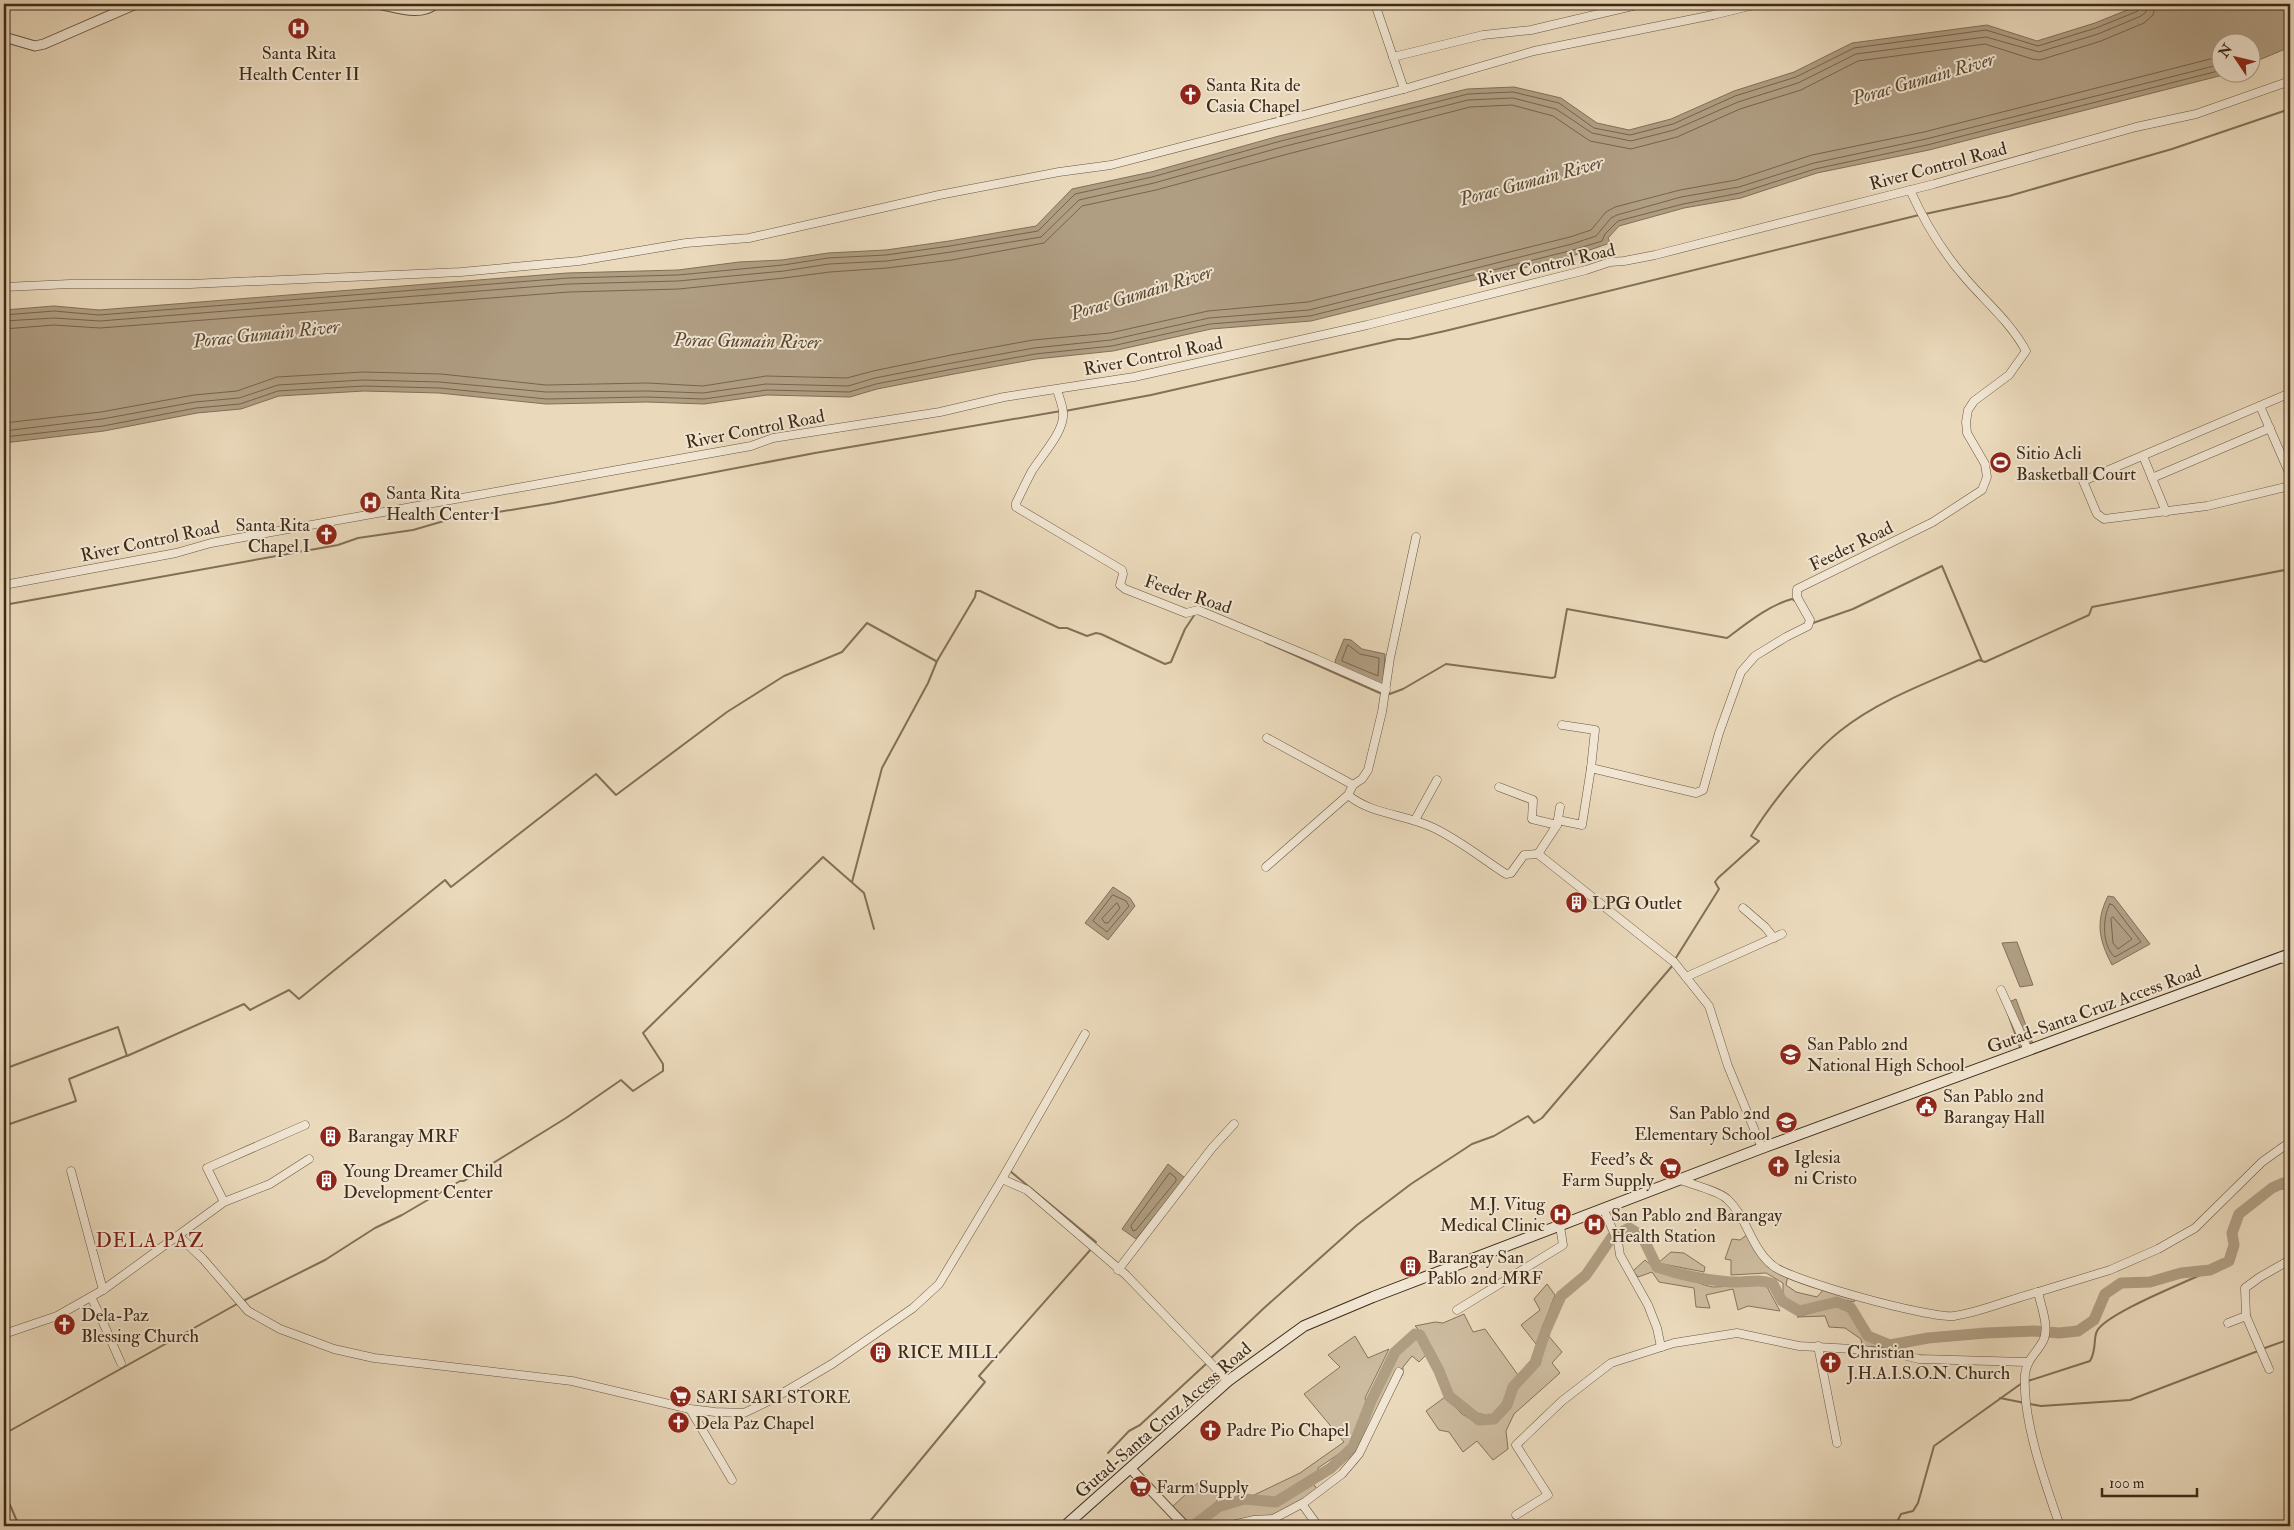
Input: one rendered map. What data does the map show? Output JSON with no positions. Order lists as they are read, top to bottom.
{
  "streets": {
    "main road": ["Gutad-Santa Cruz Access Road"],
    "street": ["River Control Road", "Feeder Road"]
  },
  "crossings": [
    ["River Control Road", "Feeder Road"]
  ],
  "districts": ["DELA PAZ"],
  "water": ["Porac Gumain River"],
  "places": {
    "hospital": [
      "Santa Rita Health Center II",
      "Santa Rita Health Center I",
      "M.J. Vitug Medical Clinic",
      "San Pablo 2nd Barangay Health Station"
    ],
    "church": [
      "Santa Rita de Casia Chapel",
      "Santa Rita Chapel I",
      "Iglesia ni Cristo",
      "Dela-Paz Blessing Church",
      "Christian J.H.A.I.S.O.N. Church",
      "Dela Paz Chapel",
      "Padre Pio Chapel"
    ],
    "sports": ["Sitio Acli Basketball Court"],
    "building": [
      "LPG Outlet",
      "Barangay MRF",
      "Young Dreamer Child Development Center",
      "Barangay San Pablo 2nd MRF",
      "RICE MILL"
    ],
    "school or university": ["San Pablo 2nd National High School", "San Pablo 2nd Elementary School"],
    "public building": ["San Pablo 2nd Barangay Hall"],
    "supermarket": ["Feed's & Farm Supply", "SARI SARI STORE", "Farm Supply"]
  },
  "scale_bar": "100 m",
  "north": "top left"
}
